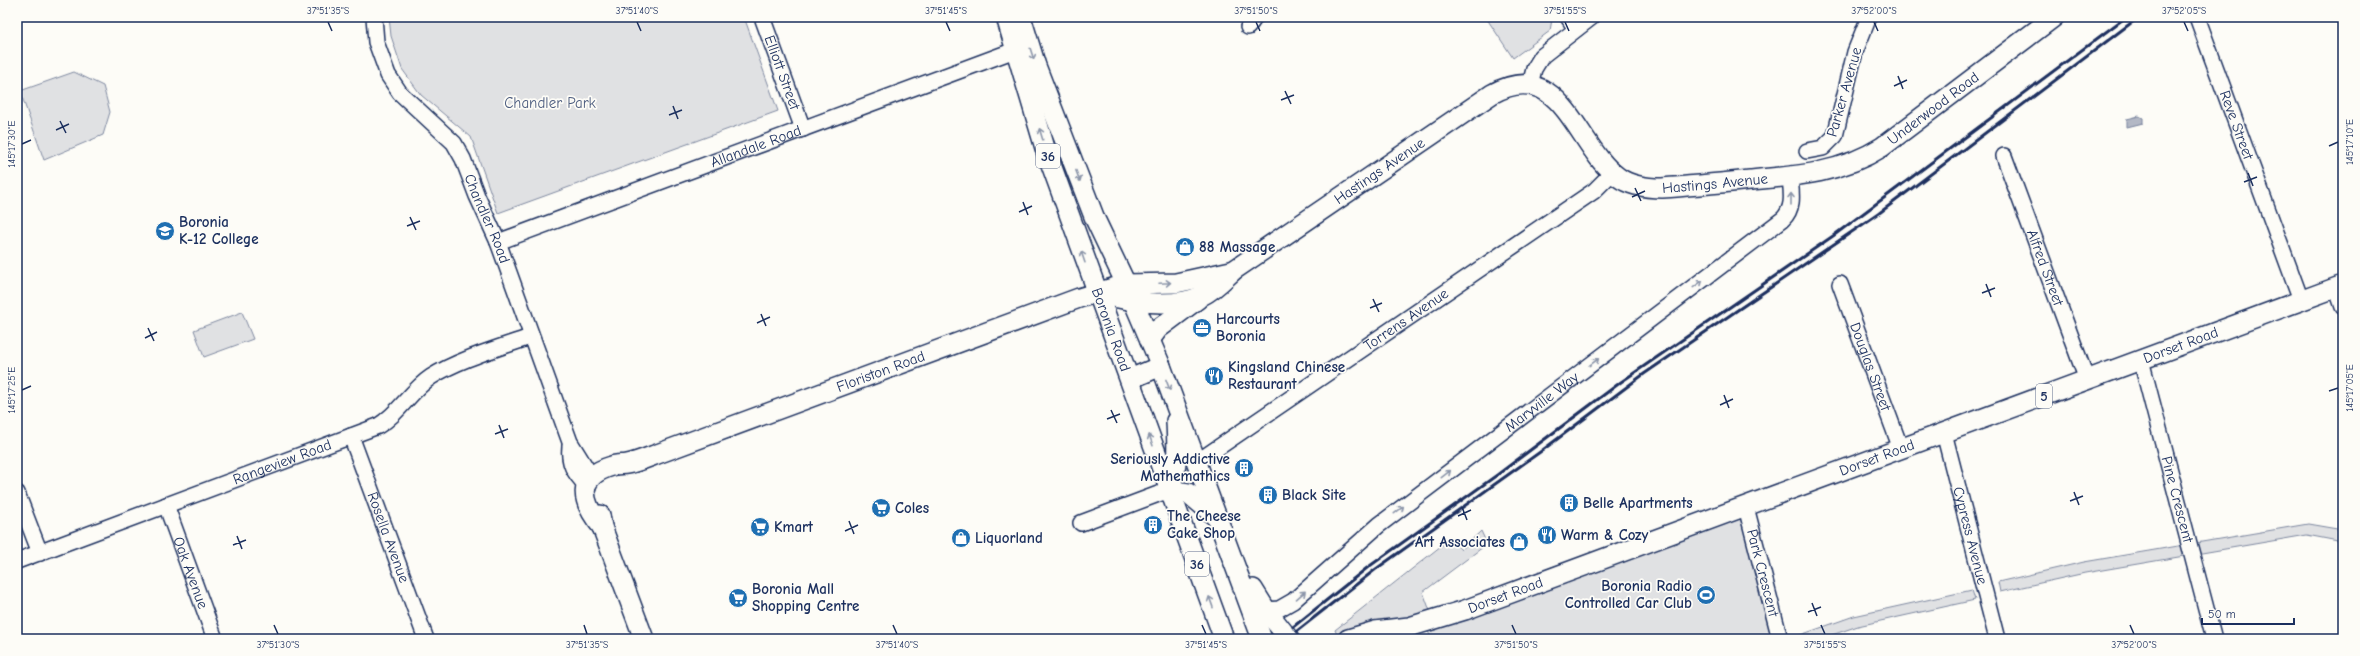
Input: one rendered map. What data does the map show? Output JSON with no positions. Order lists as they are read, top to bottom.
{
  "streets": {
    "main road": [
      "Underwood Road",
      "36",
      "Hastings Avenue",
      "Boronia Road",
      "Dorset Road",
      "Floriston Road",
      "5"
    ],
    "street": [
      "Elliott Street",
      "Parker Avenue",
      "Reve Street",
      "Allandale Road",
      "Chandler Road",
      "Alfred Street",
      "Torrens Avenue",
      "Douglas Street",
      "Maryville Way",
      "Rangeview Road",
      "Pine Crescent",
      "Cypress Avenue",
      "Rosella Avenue",
      "Oak Avenue",
      "Park Crescent"
    ]
  },
  "crossings": [
    ["Elliott Street", "Allandale Road"],
    ["Underwood Road", "Hastings Avenue"],
    ["Underwood Road", "Maryville Way"],
    ["Reve Street", "Dorset Road"],
    ["Allandale Road", "Chandler Road"],
    ["Allandale Road", "Boronia Road"],
    ["Hastings Avenue", "Torrens Avenue"],
    ["Hastings Avenue", "Boronia Road"],
    ["Hastings Avenue", "Floriston Road"],
    ["Hastings Avenue", "Maryville Way"],
    ["Chandler Road", "Floriston Road"],
    ["Chandler Road", "Rangeview Road"],
    ["Alfred Street", "Dorset Road"],
    ["Torrens Avenue", "Boronia Road"],
    ["Boronia Road", "Floriston Road"],
    ["Boronia Road", "Maryville Way"],
    ["Dorset Road", "Douglas Street"],
    ["Dorset Road", "Pine Crescent"],
    ["Dorset Road", "Cypress Avenue"],
    ["Dorset Road", "Park Crescent"],
    ["Rangeview Road", "Rosella Avenue"],
    ["Rangeview Road", "Oak Avenue"]
  ],
  "one_way": ["Maryville Way"],
  "parks": ["Chandler Park"],
  "places": {
    "school or university": ["Boronia K-12 College"],
    "shop": ["88 Massage", "Liquorland", "Art Associates"],
    "office": ["Harcourts Boronia"],
    "restaurant": ["Kingsland Chinese Restaurant", "Warm & Cozy"],
    "building": [
      "Seriously Addictive Mathemathics",
      "Black Site",
      "Belle Apartments",
      "The Cheese Cake Shop"
    ],
    "supermarket": ["Coles", "Kmart", "Boronia Mall Shopping Centre"],
    "sports": ["Boronia Radio Controlled Car Club"]
  },
  "scale_bar": "50 m",
  "coordinates": [
    "37°51'35\"S",
    "37°51'40\"S",
    "37°51'45\"S",
    "37°51'50\"S",
    "37°51'55\"S",
    "37°52'00\"S",
    "37°52'05\"S",
    "145°17'10\"E",
    "145°17'30\"E",
    "145°17'05\"E",
    "145°17'25\"E",
    "37°51'30\"S"
  ]
}
